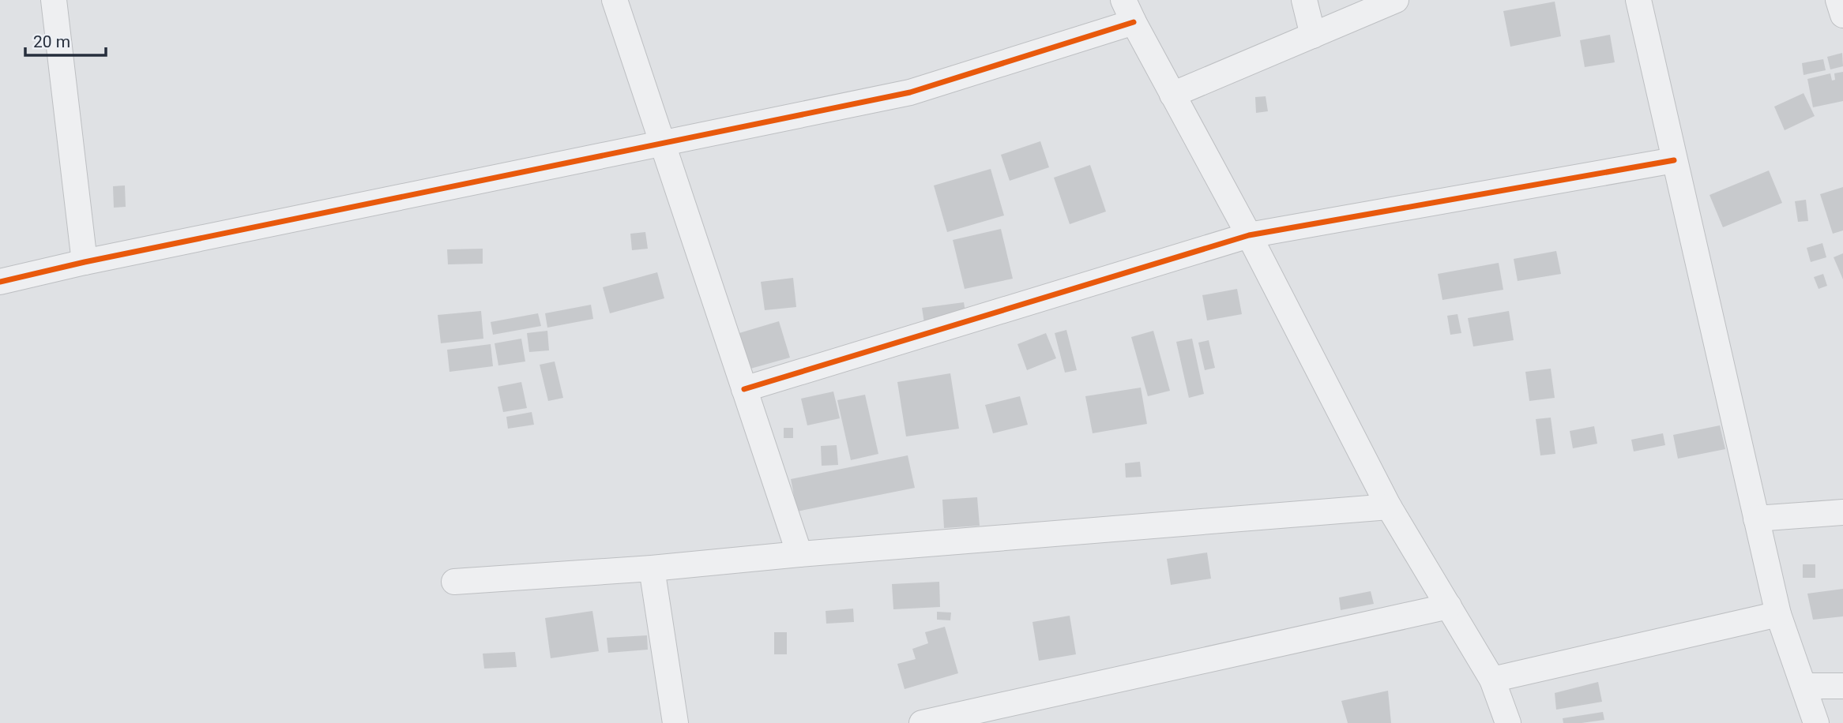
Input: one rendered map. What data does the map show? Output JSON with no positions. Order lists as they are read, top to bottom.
{
  "scale_bar": "20 m"
}
